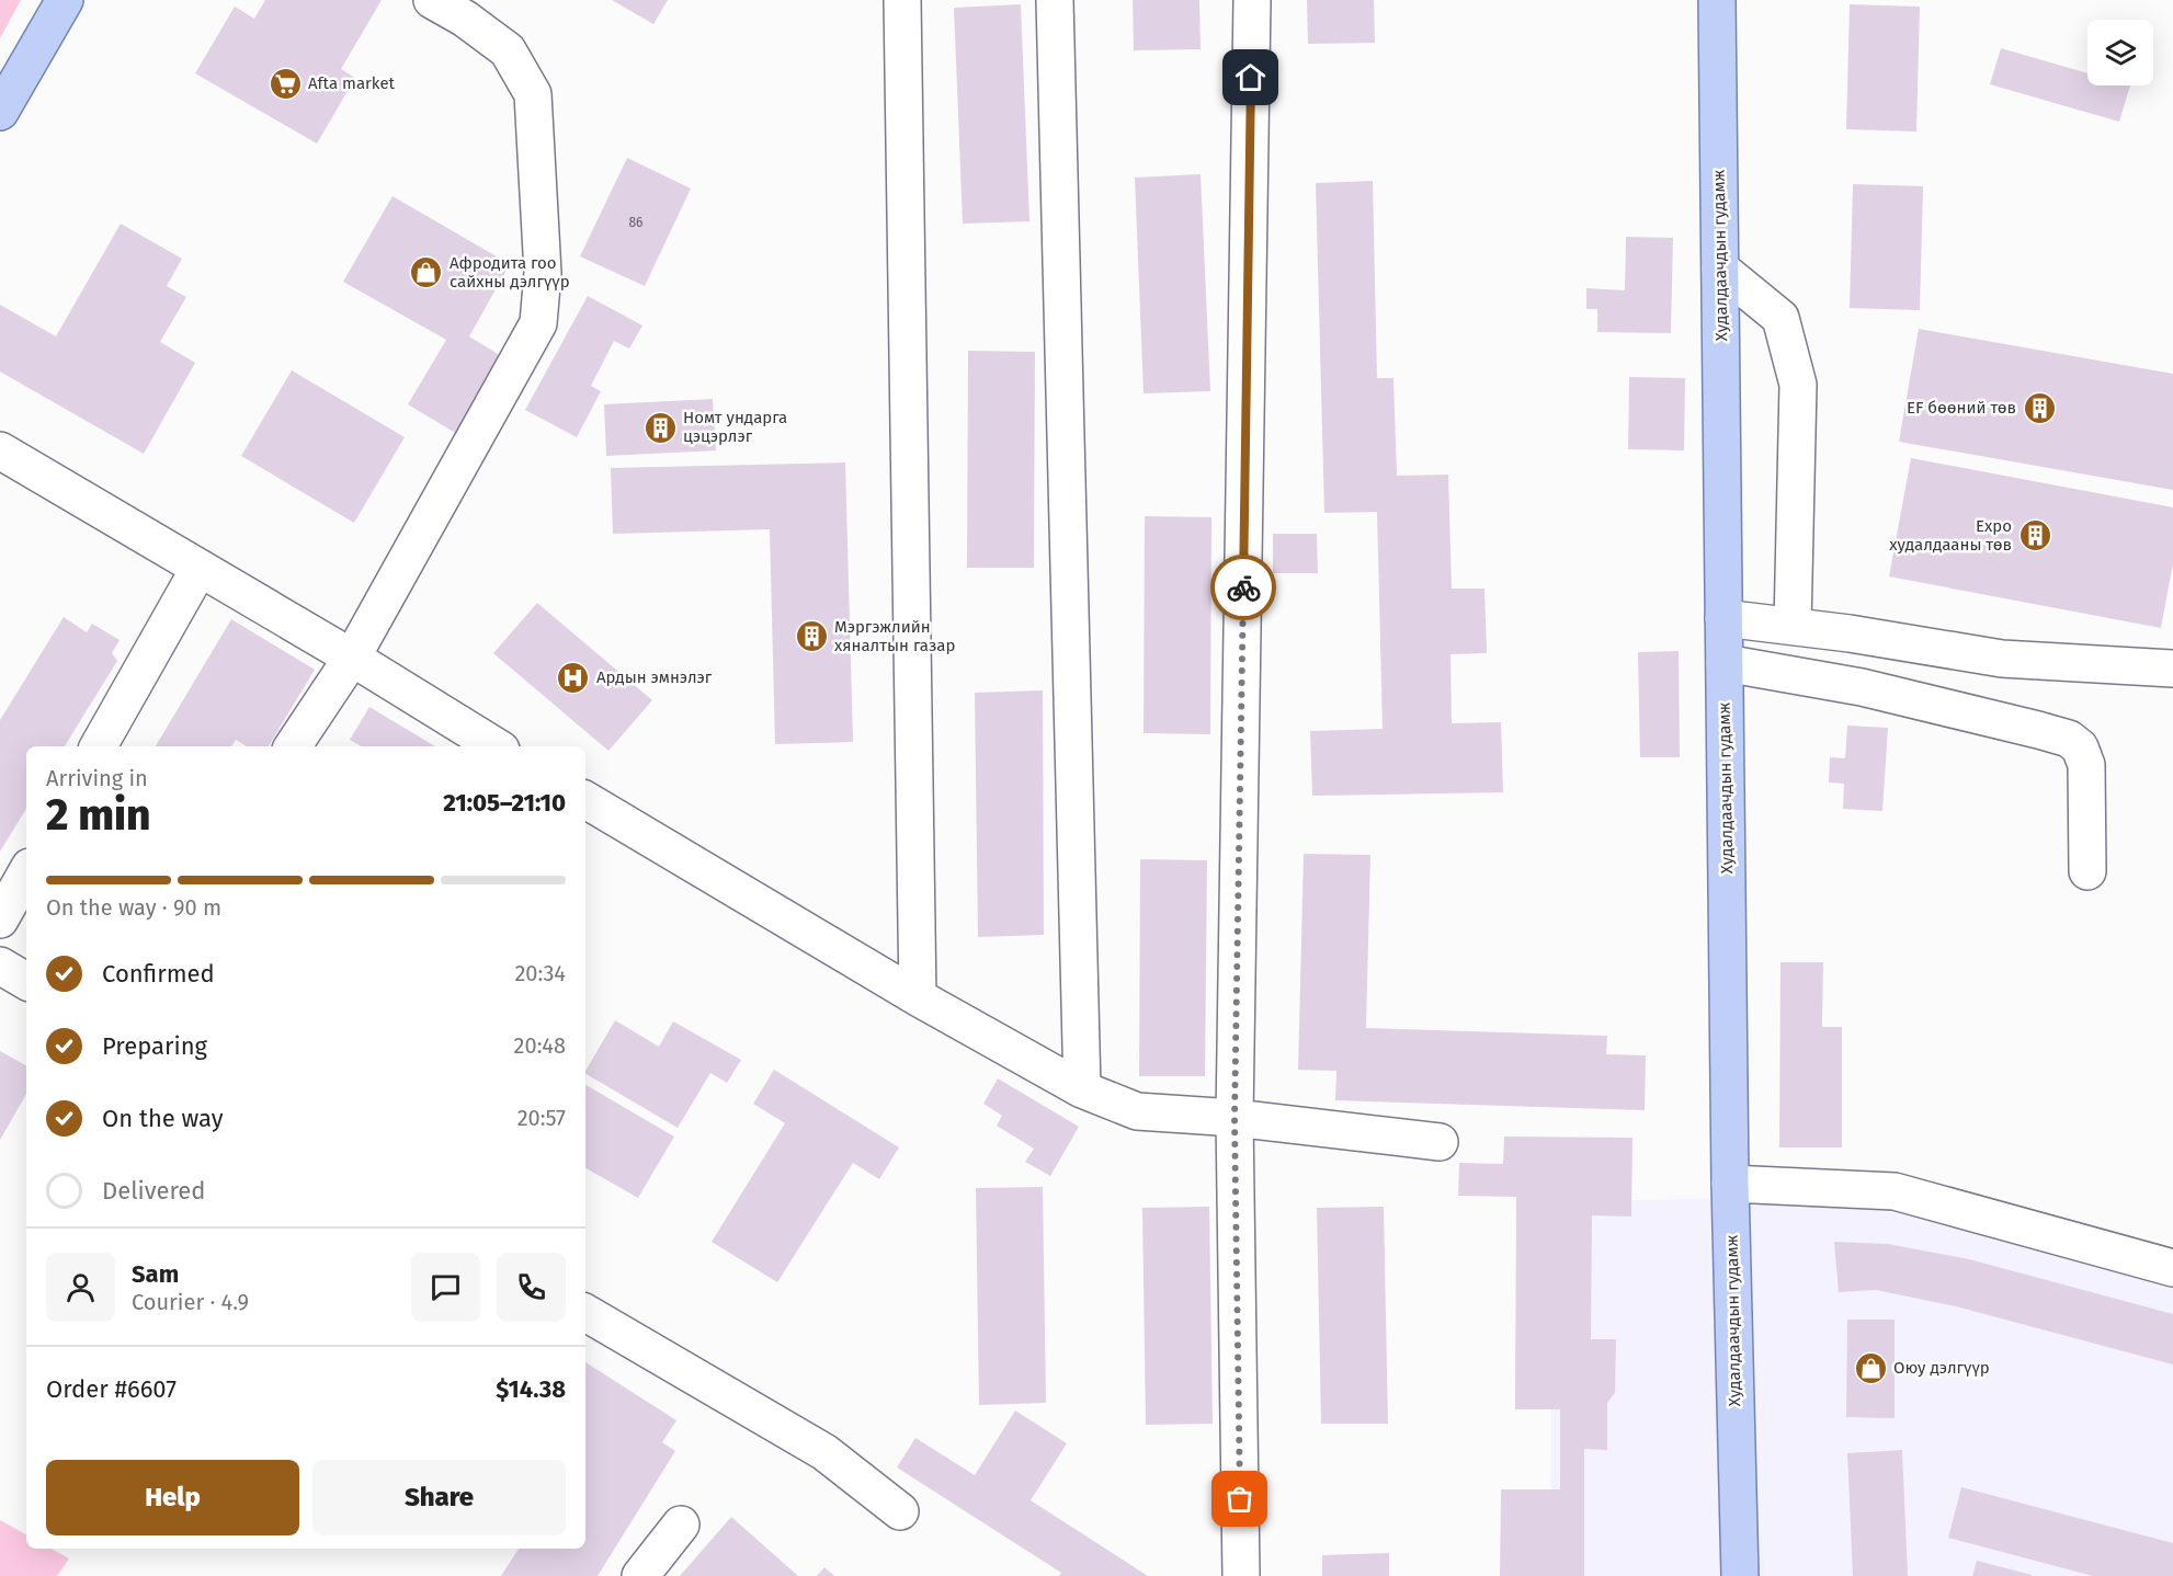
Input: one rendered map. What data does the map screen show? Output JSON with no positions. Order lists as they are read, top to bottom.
{
  "streets": {
    "main road": ["Худалдаачдын гудамж"]
  },
  "places": {
    "supermarket": ["Afta market"],
    "shop": ["Афродита гоо сайхны дэлгүүр", "Оюу дэлгүүр"],
    "building": [
      "EF бөөний төв",
      "Номт ундарга цэцэрлэг",
      "Expo худалдааны төв",
      "Мэргэжлийн хяналтын газар"
    ],
    "hospital": ["Ардын эмнэлэг"]
  },
  "house_numbers": ["86"],
  "page": {
    "heading": ["2 min", "Arriving in", "21:05–21:10"],
    "panel": [
      "Sam",
      "Courier · 4.9",
      "Order #6607",
      "$14.38"
    ],
    "bar": "On the way · 90 m",
    "list": [
      ["Confirmed", "20:34"],
      ["Preparing", "20:48"],
      ["On the way", "20:57"],
      "Delivered"
    ],
    "buttons": ["Help", "Share"]
  }
}
